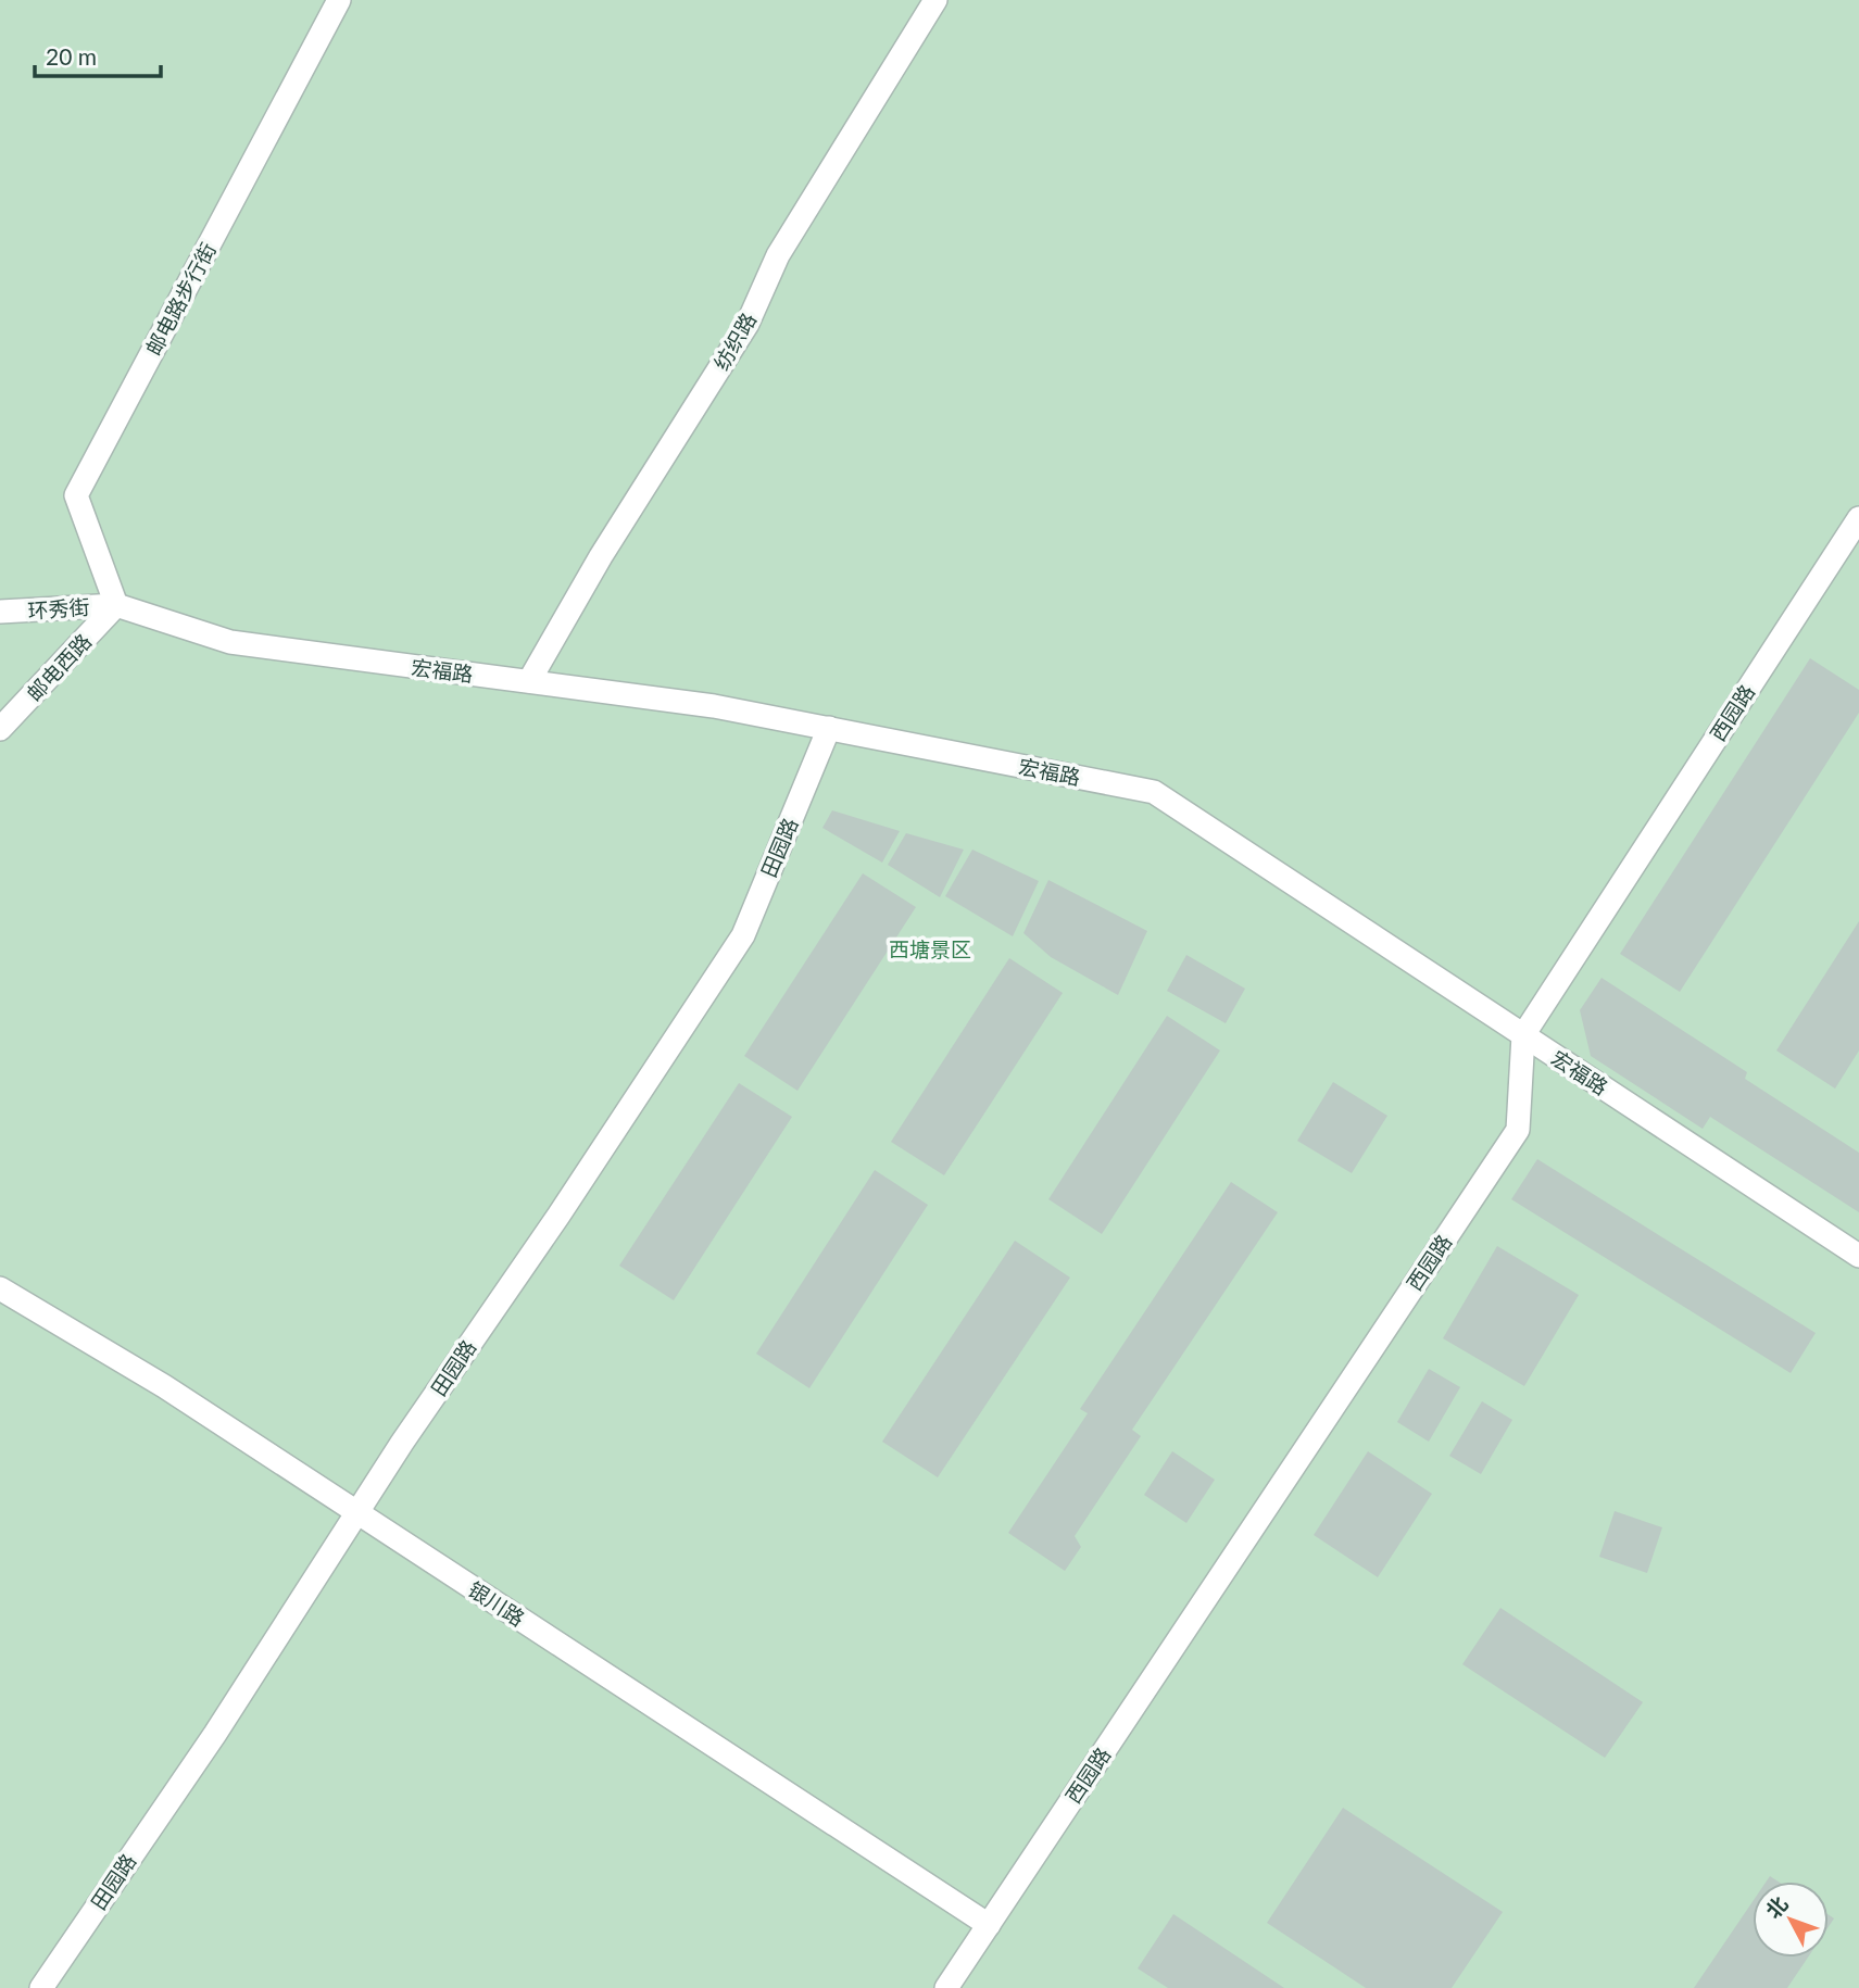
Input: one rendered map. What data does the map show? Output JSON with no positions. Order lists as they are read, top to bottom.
{
  "streets": {
    "street": [
      "邮电路步行街",
      "纺织路",
      "环秀街",
      "邮电西路",
      "宏福路",
      "西园路",
      "田园路",
      "银川路"
    ]
  },
  "crossings": [
    ["邮电路步行街", "环秀街"],
    ["邮电路步行街", "邮电西路"],
    ["邮电路步行街", "宏福路"],
    ["纺织路", "宏福路"],
    ["环秀街", "邮电西路"],
    ["环秀街", "宏福路"],
    ["邮电西路", "宏福路"],
    ["宏福路", "西园路"],
    ["宏福路", "田园路"],
    ["西园路", "银川路"],
    ["田园路", "银川路"]
  ],
  "parks": ["西塘景区"],
  "scale_bar": "20 m",
  "north": "top left"
}
